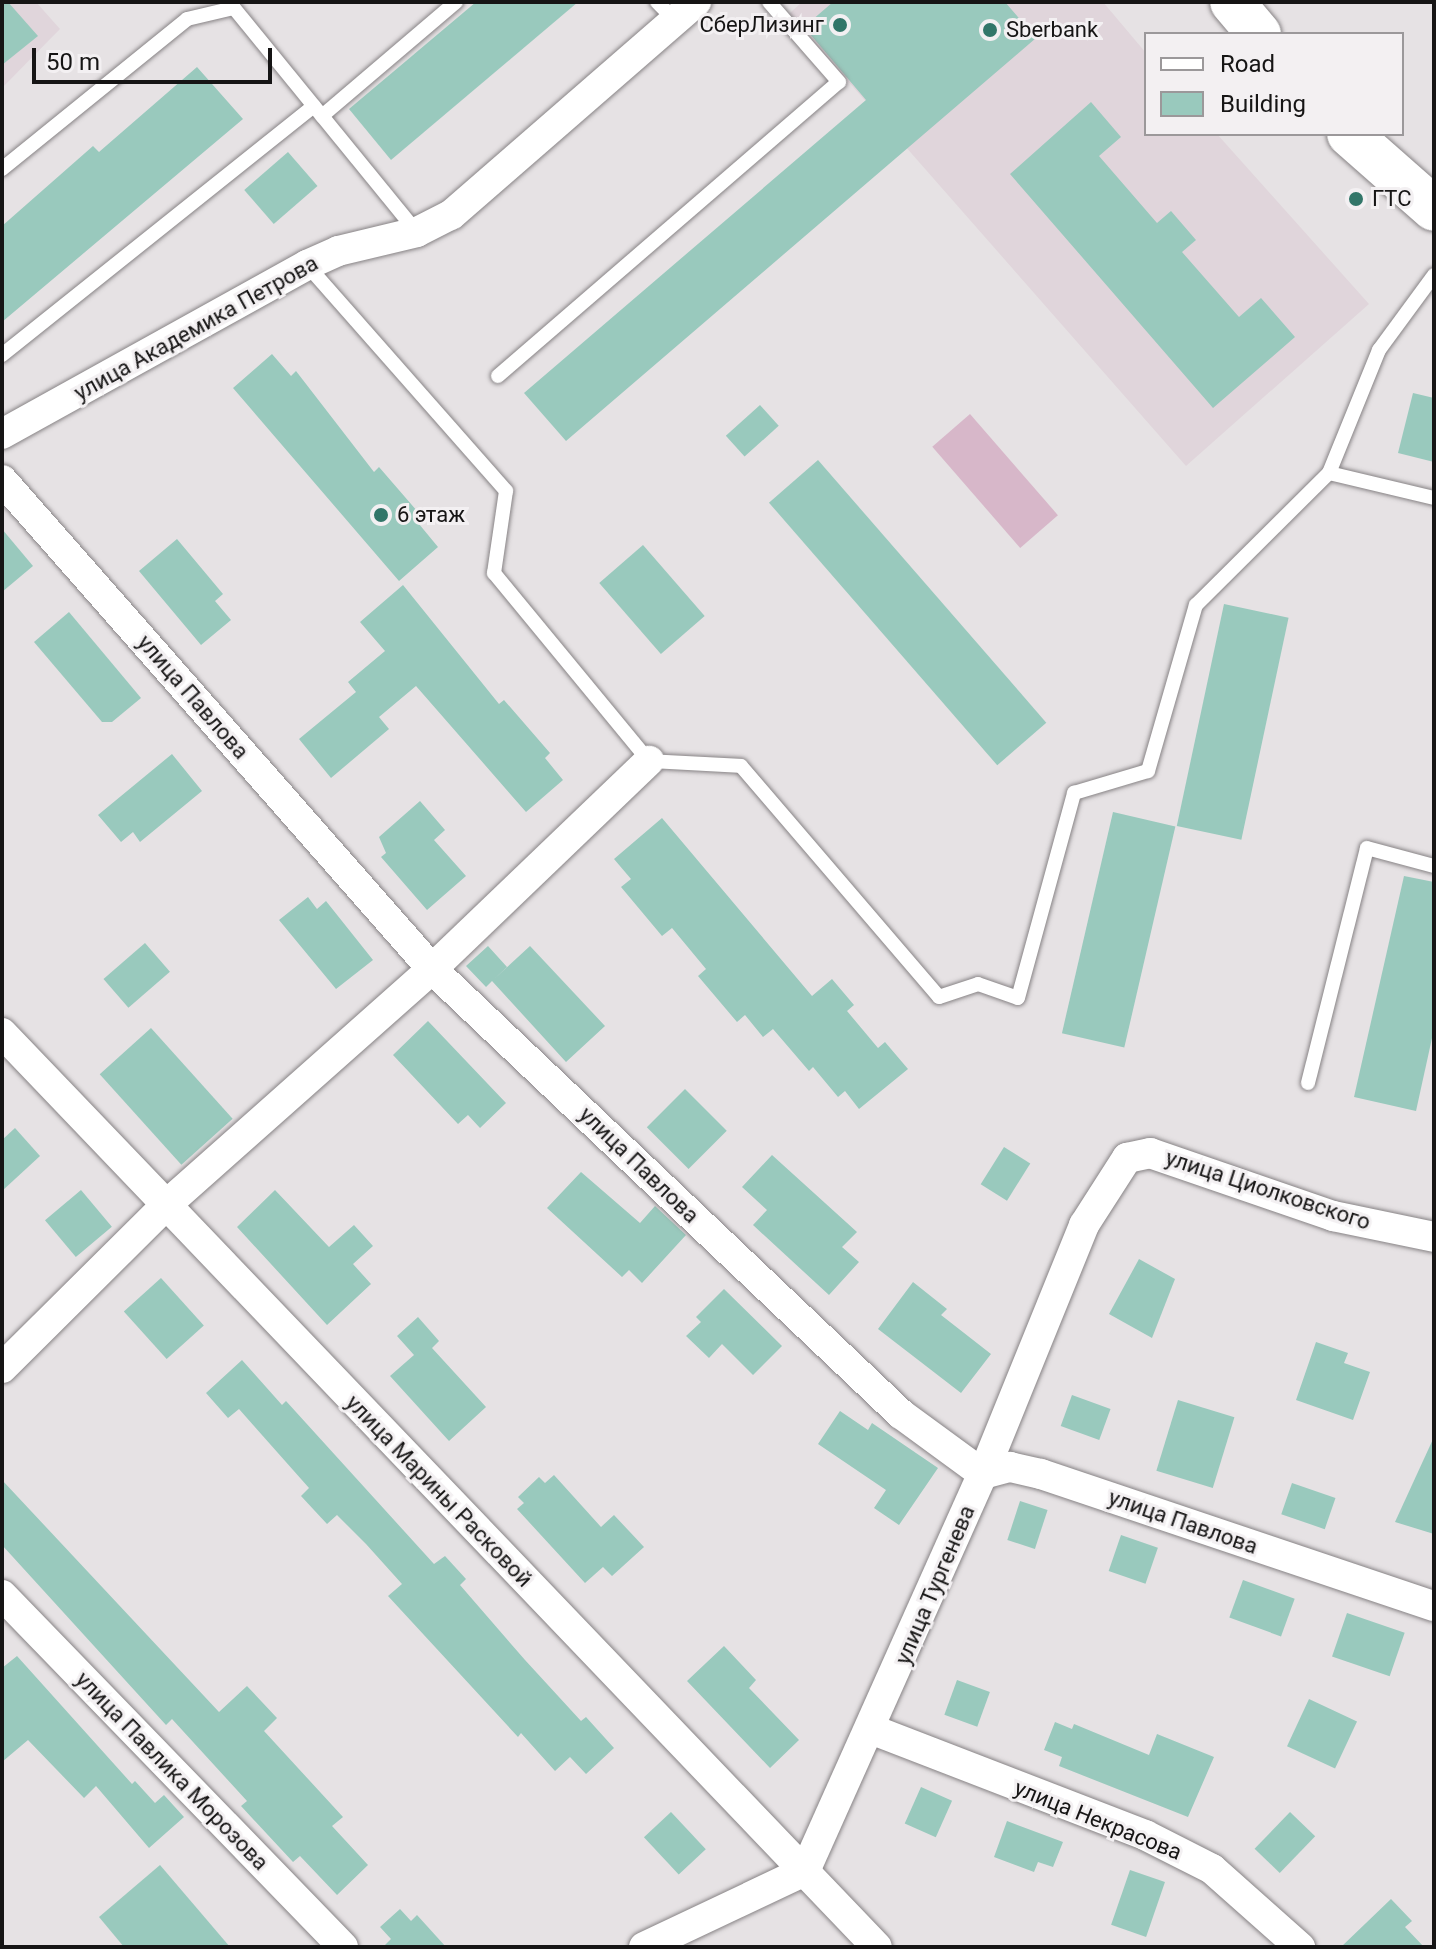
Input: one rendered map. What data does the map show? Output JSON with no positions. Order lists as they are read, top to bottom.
{
  "streets": {
    "street": [
      "улица Академика Петрова",
      "улица Павлова",
      "улица Циолковского",
      "улица Марины Расковой",
      "улица Тургенева",
      "улица Павлика Морозова",
      "улица Некрасова"
    ]
  },
  "crossings": [
    ["улица Павлова", "улица Тургенева"],
    ["улица Циолковского", "улица Тургенева"],
    ["улица Марины Расковой", "улица Тургенева"],
    ["улица Тургенева", "улица Некрасова"]
  ],
  "places": [
    "СберЛизинг",
    "Sberbank",
    "ГТС",
    "6 этаж"
  ],
  "legend": ["Road", "Building"],
  "scale_bar": "50 m"
}
